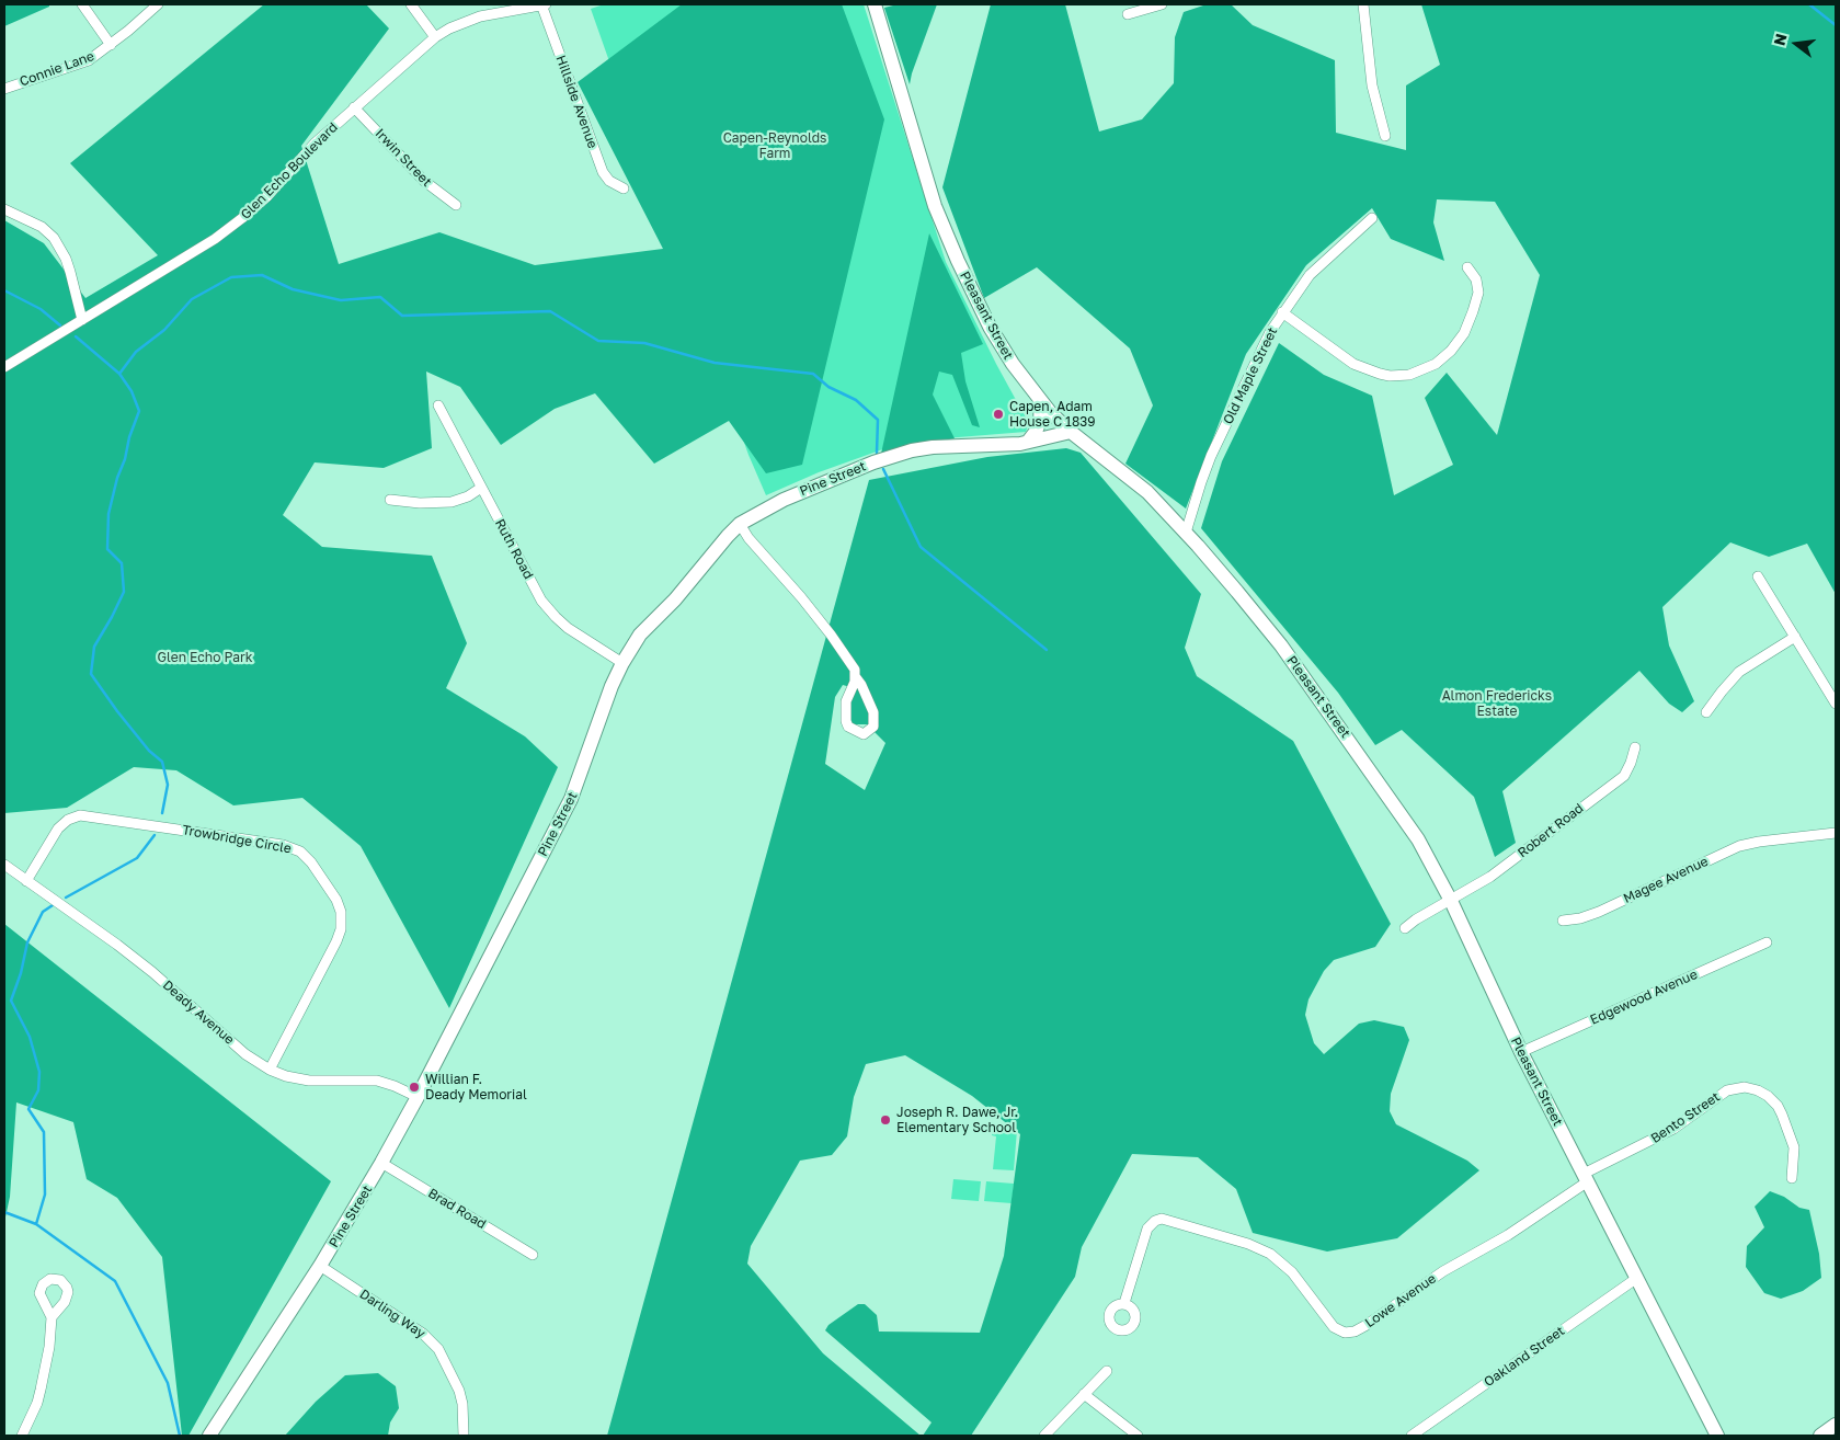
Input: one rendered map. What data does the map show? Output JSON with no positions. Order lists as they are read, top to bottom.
{
  "streets": {
    "main road": ["Pleasant Street", "Pine Street"],
    "street": [
      "Connie Lane",
      "Hillside Avenue",
      "Irwin Street",
      "Glen Echo Boulevard",
      "Old Maple Street",
      "Ruth Road",
      "Robert Road",
      "Trowbridge Circle",
      "Magee Avenue",
      "Edgewood Avenue",
      "Deady Avenue",
      "Bento Street",
      "Brad Road",
      "Lowe Avenue",
      "Darling Way",
      "Oakland Street"
    ]
  },
  "crossings": [
    ["Hillside Avenue", "Glen Echo Boulevard"],
    ["Irwin Street", "Glen Echo Boulevard"],
    ["Pleasant Street", "Old Maple Street"],
    ["Pleasant Street", "Pine Street"],
    ["Pleasant Street", "Robert Road"],
    ["Pleasant Street", "Edgewood Avenue"],
    ["Pleasant Street", "Bento Street"],
    ["Pleasant Street", "Lowe Avenue"],
    ["Pleasant Street", "Oakland Street"],
    ["Pine Street", "Ruth Road"],
    ["Pine Street", "Deady Avenue"],
    ["Pine Street", "Brad Road"],
    ["Pine Street", "Darling Way"],
    ["Trowbridge Circle", "Deady Avenue"],
    ["Bento Street", "Lowe Avenue"]
  ],
  "parks": ["Capen-Reynolds Farm", "Glen Echo Park", "Almon Fredericks Estate"],
  "places": ["Capen, Adam House C 1839", "Willian F. Deady Memorial", "Joseph R. Dawe, Jr. Elementary School"],
  "north": "left"
}
